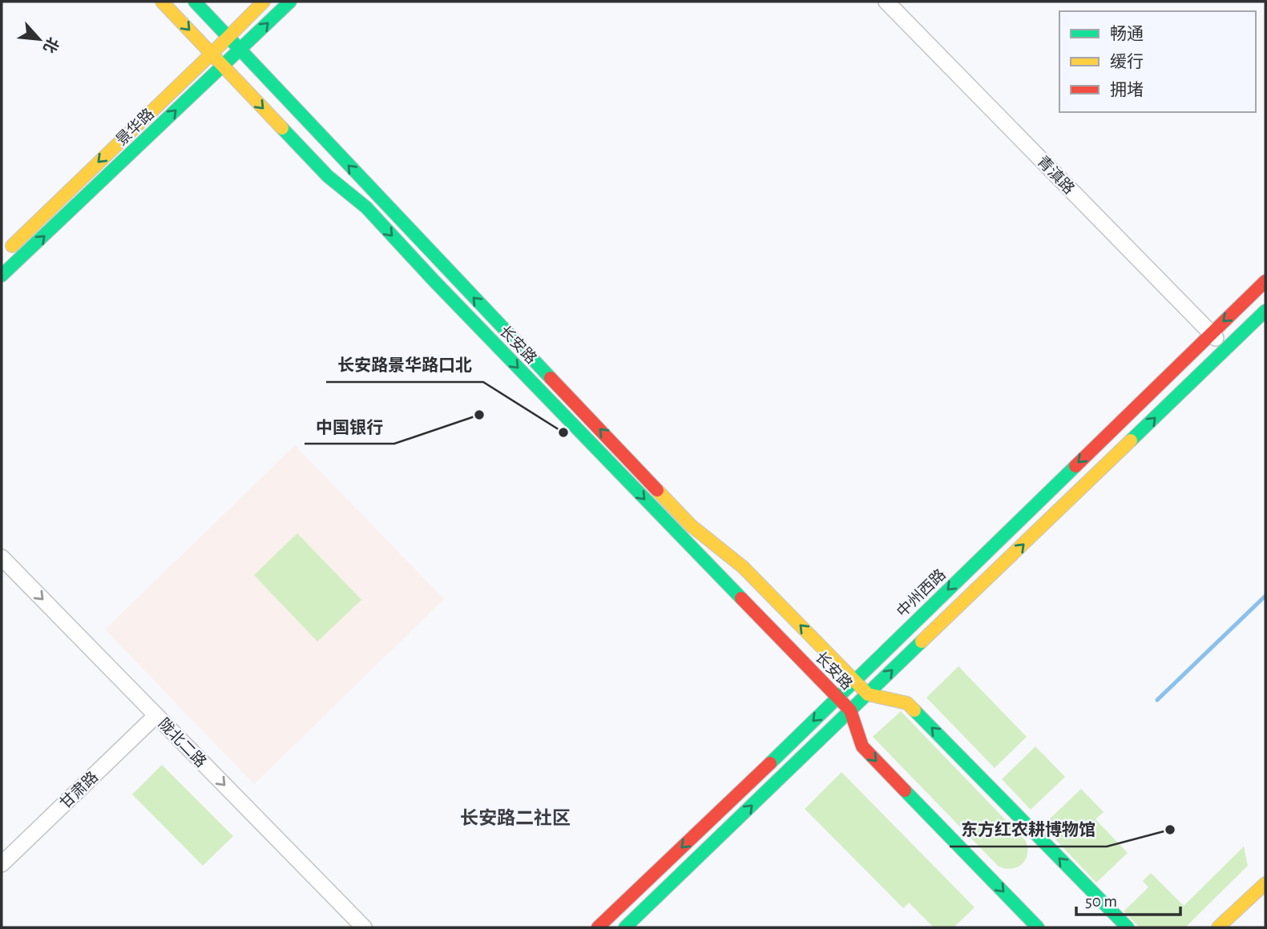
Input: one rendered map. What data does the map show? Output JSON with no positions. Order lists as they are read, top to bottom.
{
  "streets": {
    "main road": ["景华路", "长安路", "中州西路"],
    "street": ["青滇路", "陇北二路", "甘肃路"]
  },
  "crossings": [
    ["景华路", "长安路"],
    ["青滇路", "中州西路"],
    ["长安路", "中州西路"],
    ["陇北二路", "甘肃路"]
  ],
  "one_way": ["陇北二路"],
  "districts": ["长安路二社区"],
  "places": ["中国银行", "长安路景华路口北", "东方红农耕博物馆"],
  "legend": ["畅通", "缓行", "拥堵"],
  "scale_bar": "50 m",
  "north": "bottom right"
}
